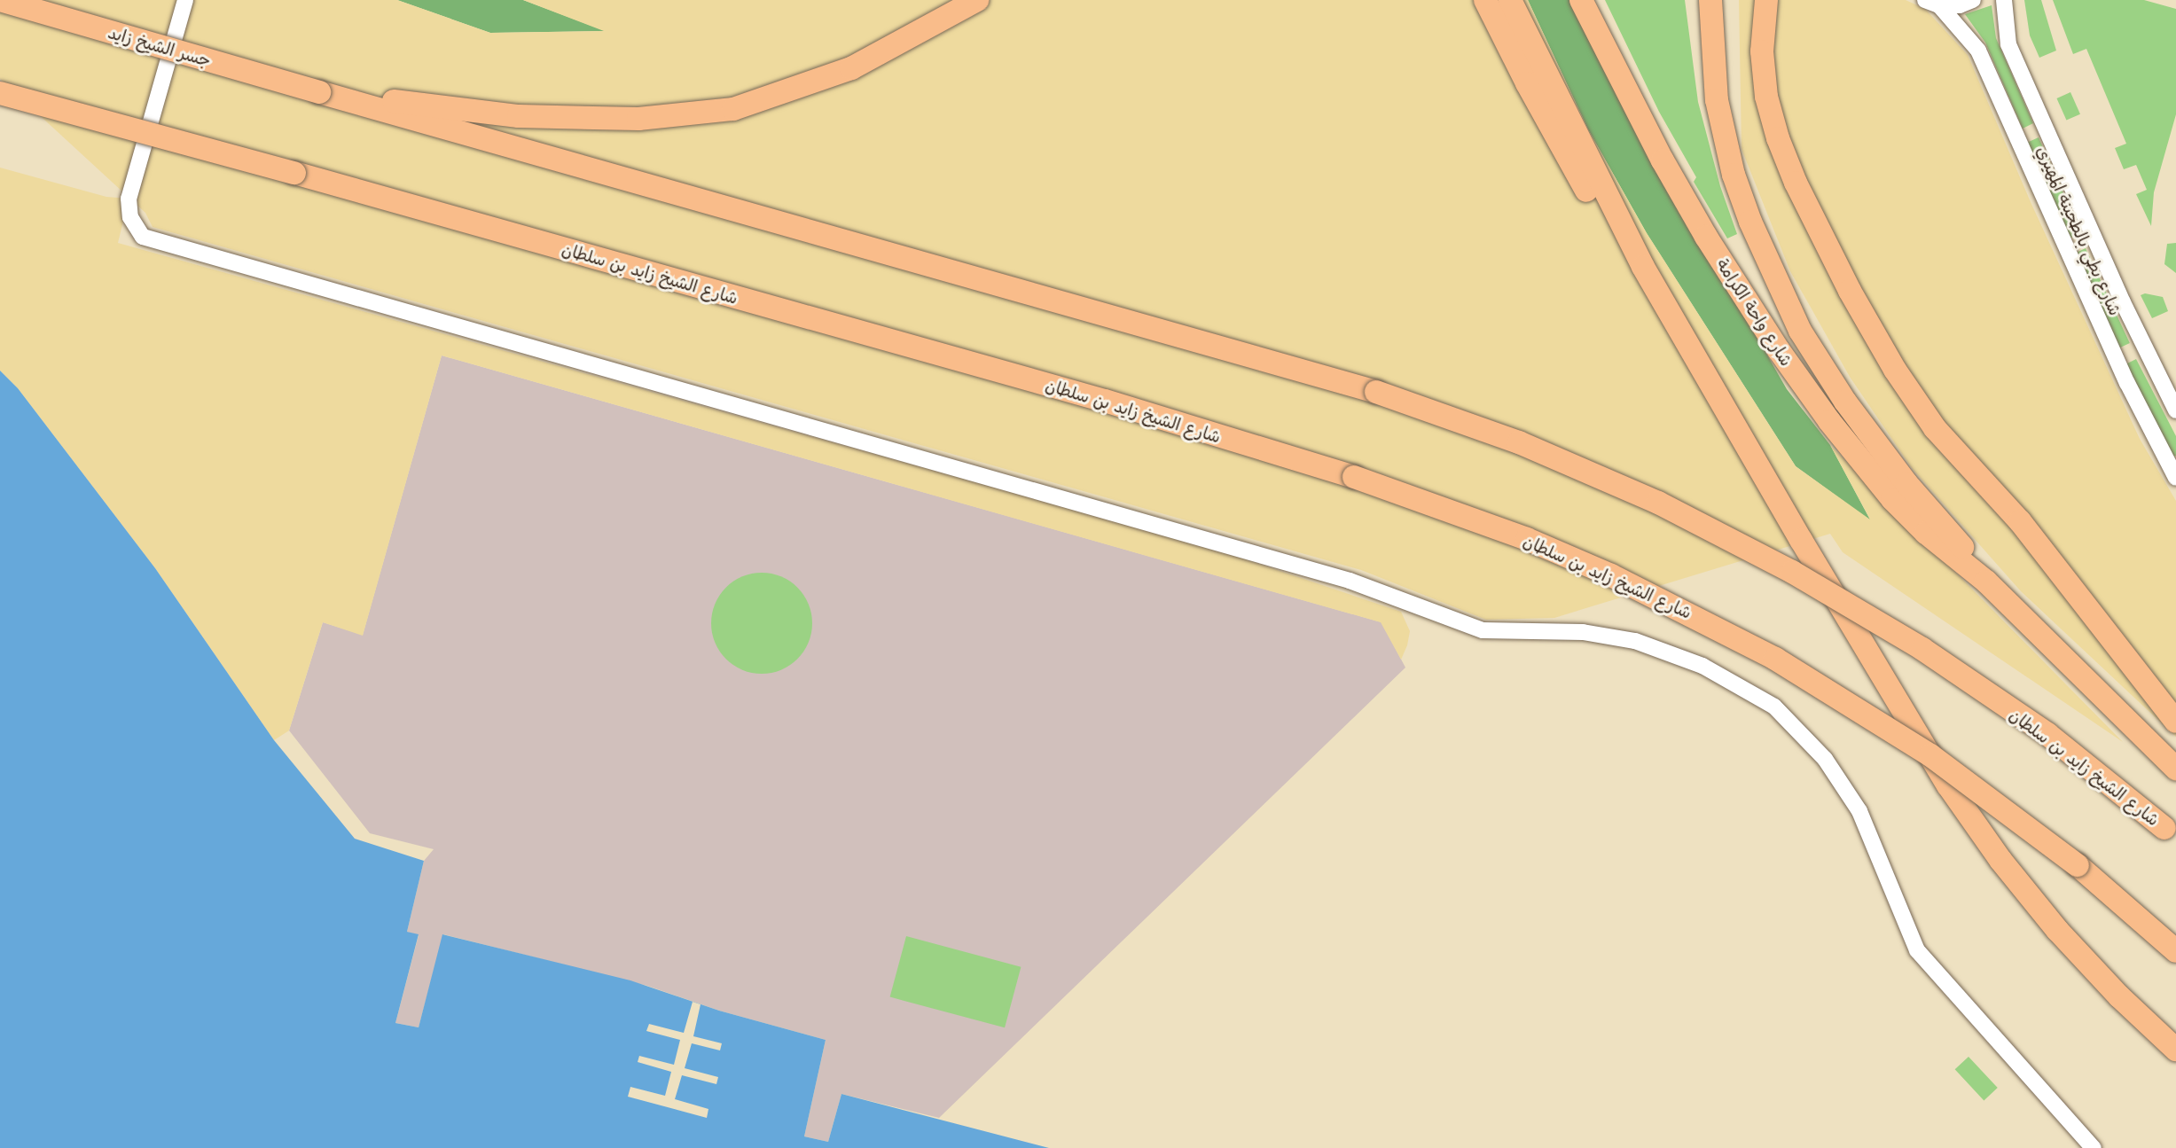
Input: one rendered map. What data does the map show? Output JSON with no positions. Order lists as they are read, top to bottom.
{
  "streets": {
    "highway": ["جسر الشيخ زايد", "شارع الشيخ زايد بن سلطان", "شارع واحة الكرامة"],
    "street": ["شارع بطي بالطحينة المهيري"]
  },
  "crossings": [
    ["جسر الشيخ زايد", "شارع الشيخ زايد بن سلطان"]
  ]
}
